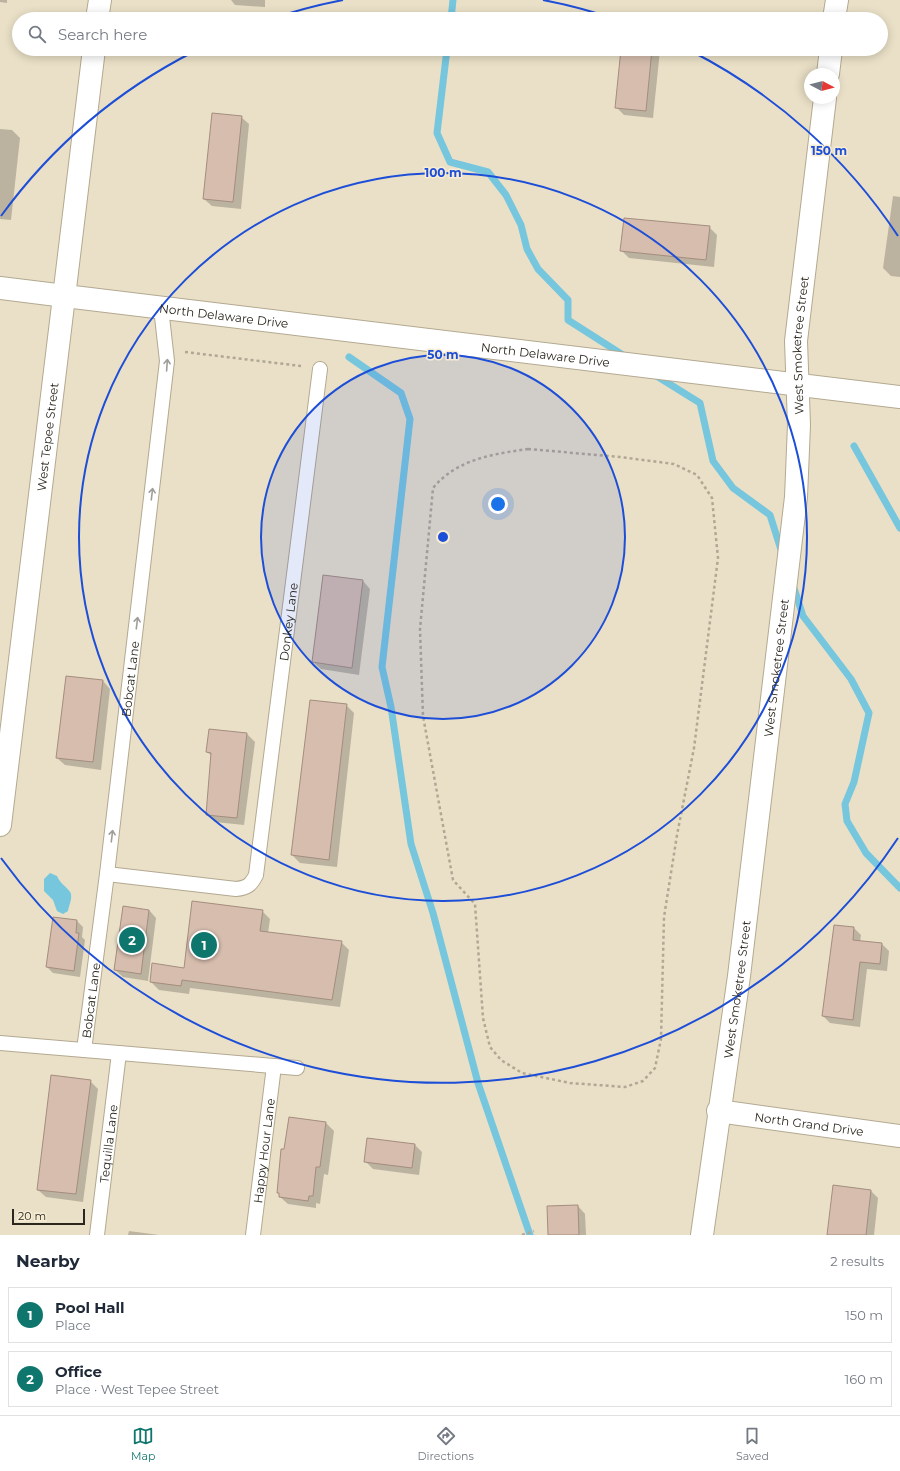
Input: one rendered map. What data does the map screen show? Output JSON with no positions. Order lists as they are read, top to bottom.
{
  "streets": {
    "street": [
      "North Delaware Drive",
      "West Smoketree Street",
      "West Tepee Street",
      "North Grand Drive"
    ],
    "lane": [
      "Donkey Lane",
      "Bobcat Lane",
      "Tequilla Lane",
      "Happy Hour Lane"
    ]
  },
  "crossings": [
    ["North Delaware Drive", "West Smoketree Street"],
    ["North Delaware Drive", "West Tepee Street"],
    ["North Delaware Drive", "Bobcat Lane"],
    ["West Smoketree Street", "North Grand Drive"],
    ["Donkey Lane", "Bobcat Lane"]
  ],
  "one_way": ["Bobcat Lane"],
  "scale_bar": "20 m",
  "north": "right",
  "page": {
    "search": "Search here",
    "pins": ["2", "1"],
    "scale": "20 m",
    "heading": ["Nearby", "2 results"],
    "list": [
      {
        "mark": "1",
        "name": "Pool Hall",
        "note": "Place",
        "value": "150 m"
      },
      {
        "mark": "2",
        "name": "Office",
        "note": "Place · West Tepee Street",
        "value": "160 m"
      }
    ],
    "nav": ["Map", "Directions", "Saved"]
  },
  "rings": ["150 m", "100 m", "50 m"]
}
